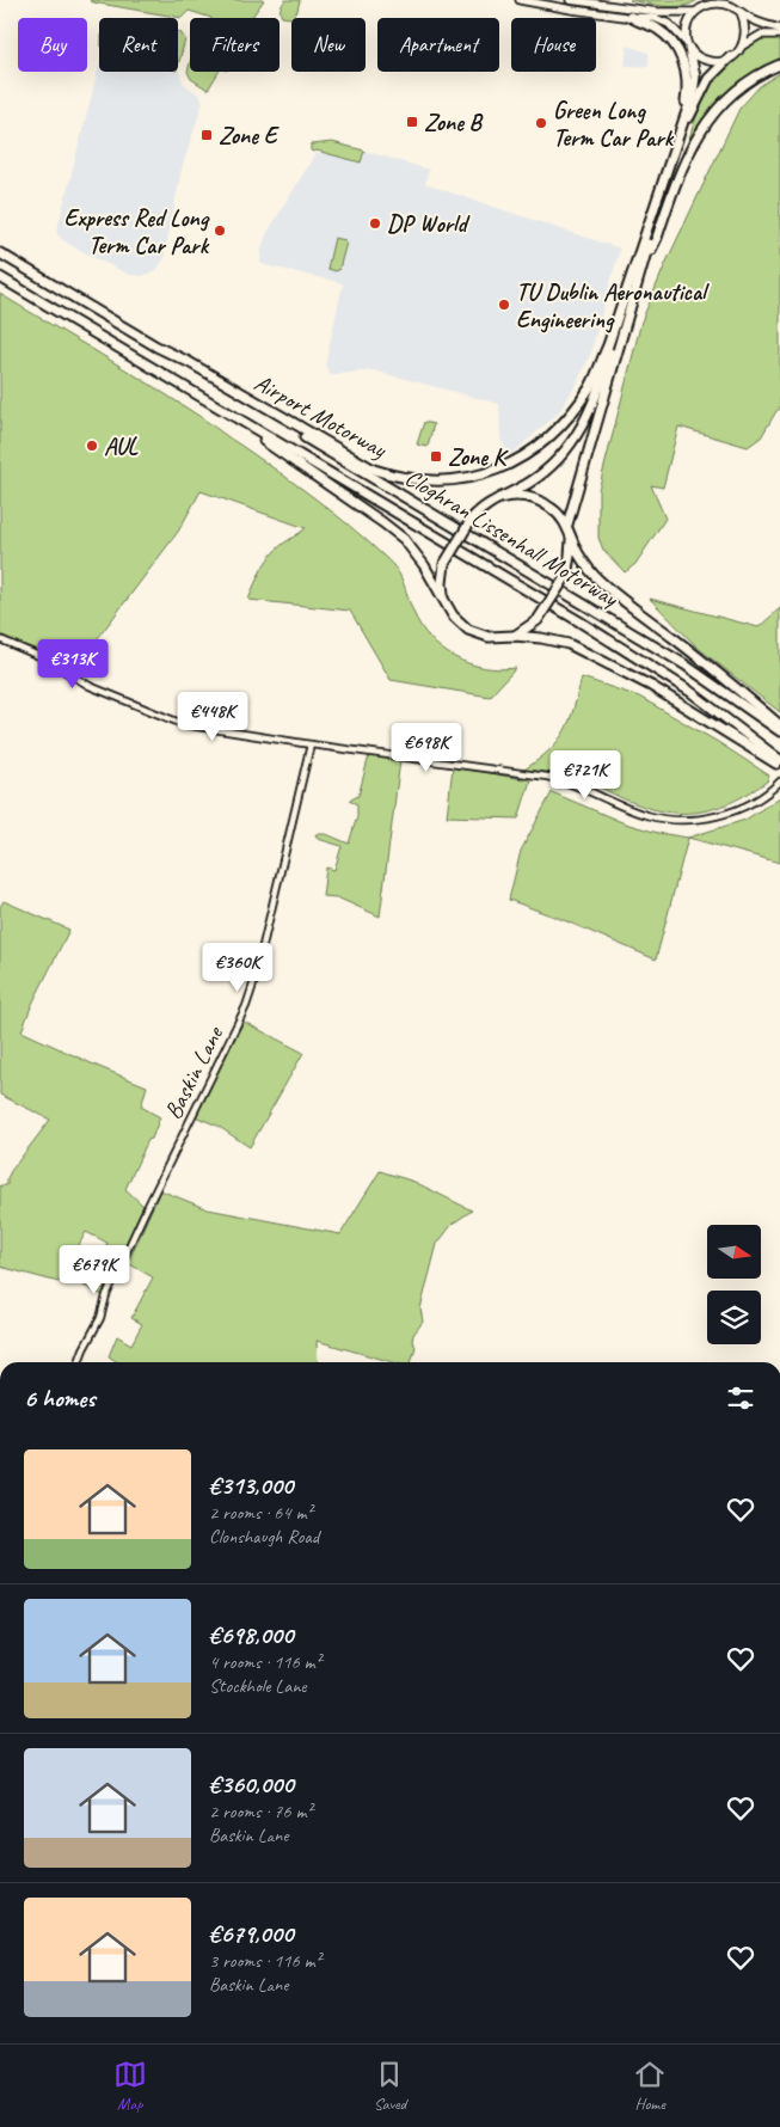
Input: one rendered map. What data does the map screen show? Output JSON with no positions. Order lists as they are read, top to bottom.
{
  "streets": {
    "highway": ["Airport Motorway", "Cloghran Lissenhall Motorway"],
    "street": ["Baskin Lane"]
  },
  "crossings": [
    ["Airport Motorway", "Cloghran Lissenhall Motorway"]
  ],
  "places": {
    "transit": ["Zone B", "Zone E", "Zone K"],
    "other": [
      "Green Long Term Car Park",
      "DP World",
      "Express Red Long Term Car Park",
      "TU Dublin Aeronautical Engineering",
      "AUL"
    ]
  },
  "north": "right",
  "page": {
    "chip": [
      "Buy",
      "Rent",
      "Filters",
      "New",
      "Apartment",
      "House"
    ],
    "price": [
      "€313K",
      "€448K",
      "€698K",
      "€721K",
      "€360K",
      "€679K"
    ],
    "heading": "6 homes",
    "list": [
      {
        "name": "€313,000",
        "note": "2 rooms · 64 m² · Clonshaugh Road"
      },
      {
        "name": "€698,000",
        "note": "4 rooms · 116 m² · Stockhole Lane"
      },
      {
        "name": "€360,000",
        "note": "2 rooms · 76 m² · Baskin Lane"
      },
      {
        "name": "€679,000",
        "note": "3 rooms · 116 m² · Baskin Lane"
      }
    ],
    "tabs": ["Map", "Saved", "Home"]
  }
}
